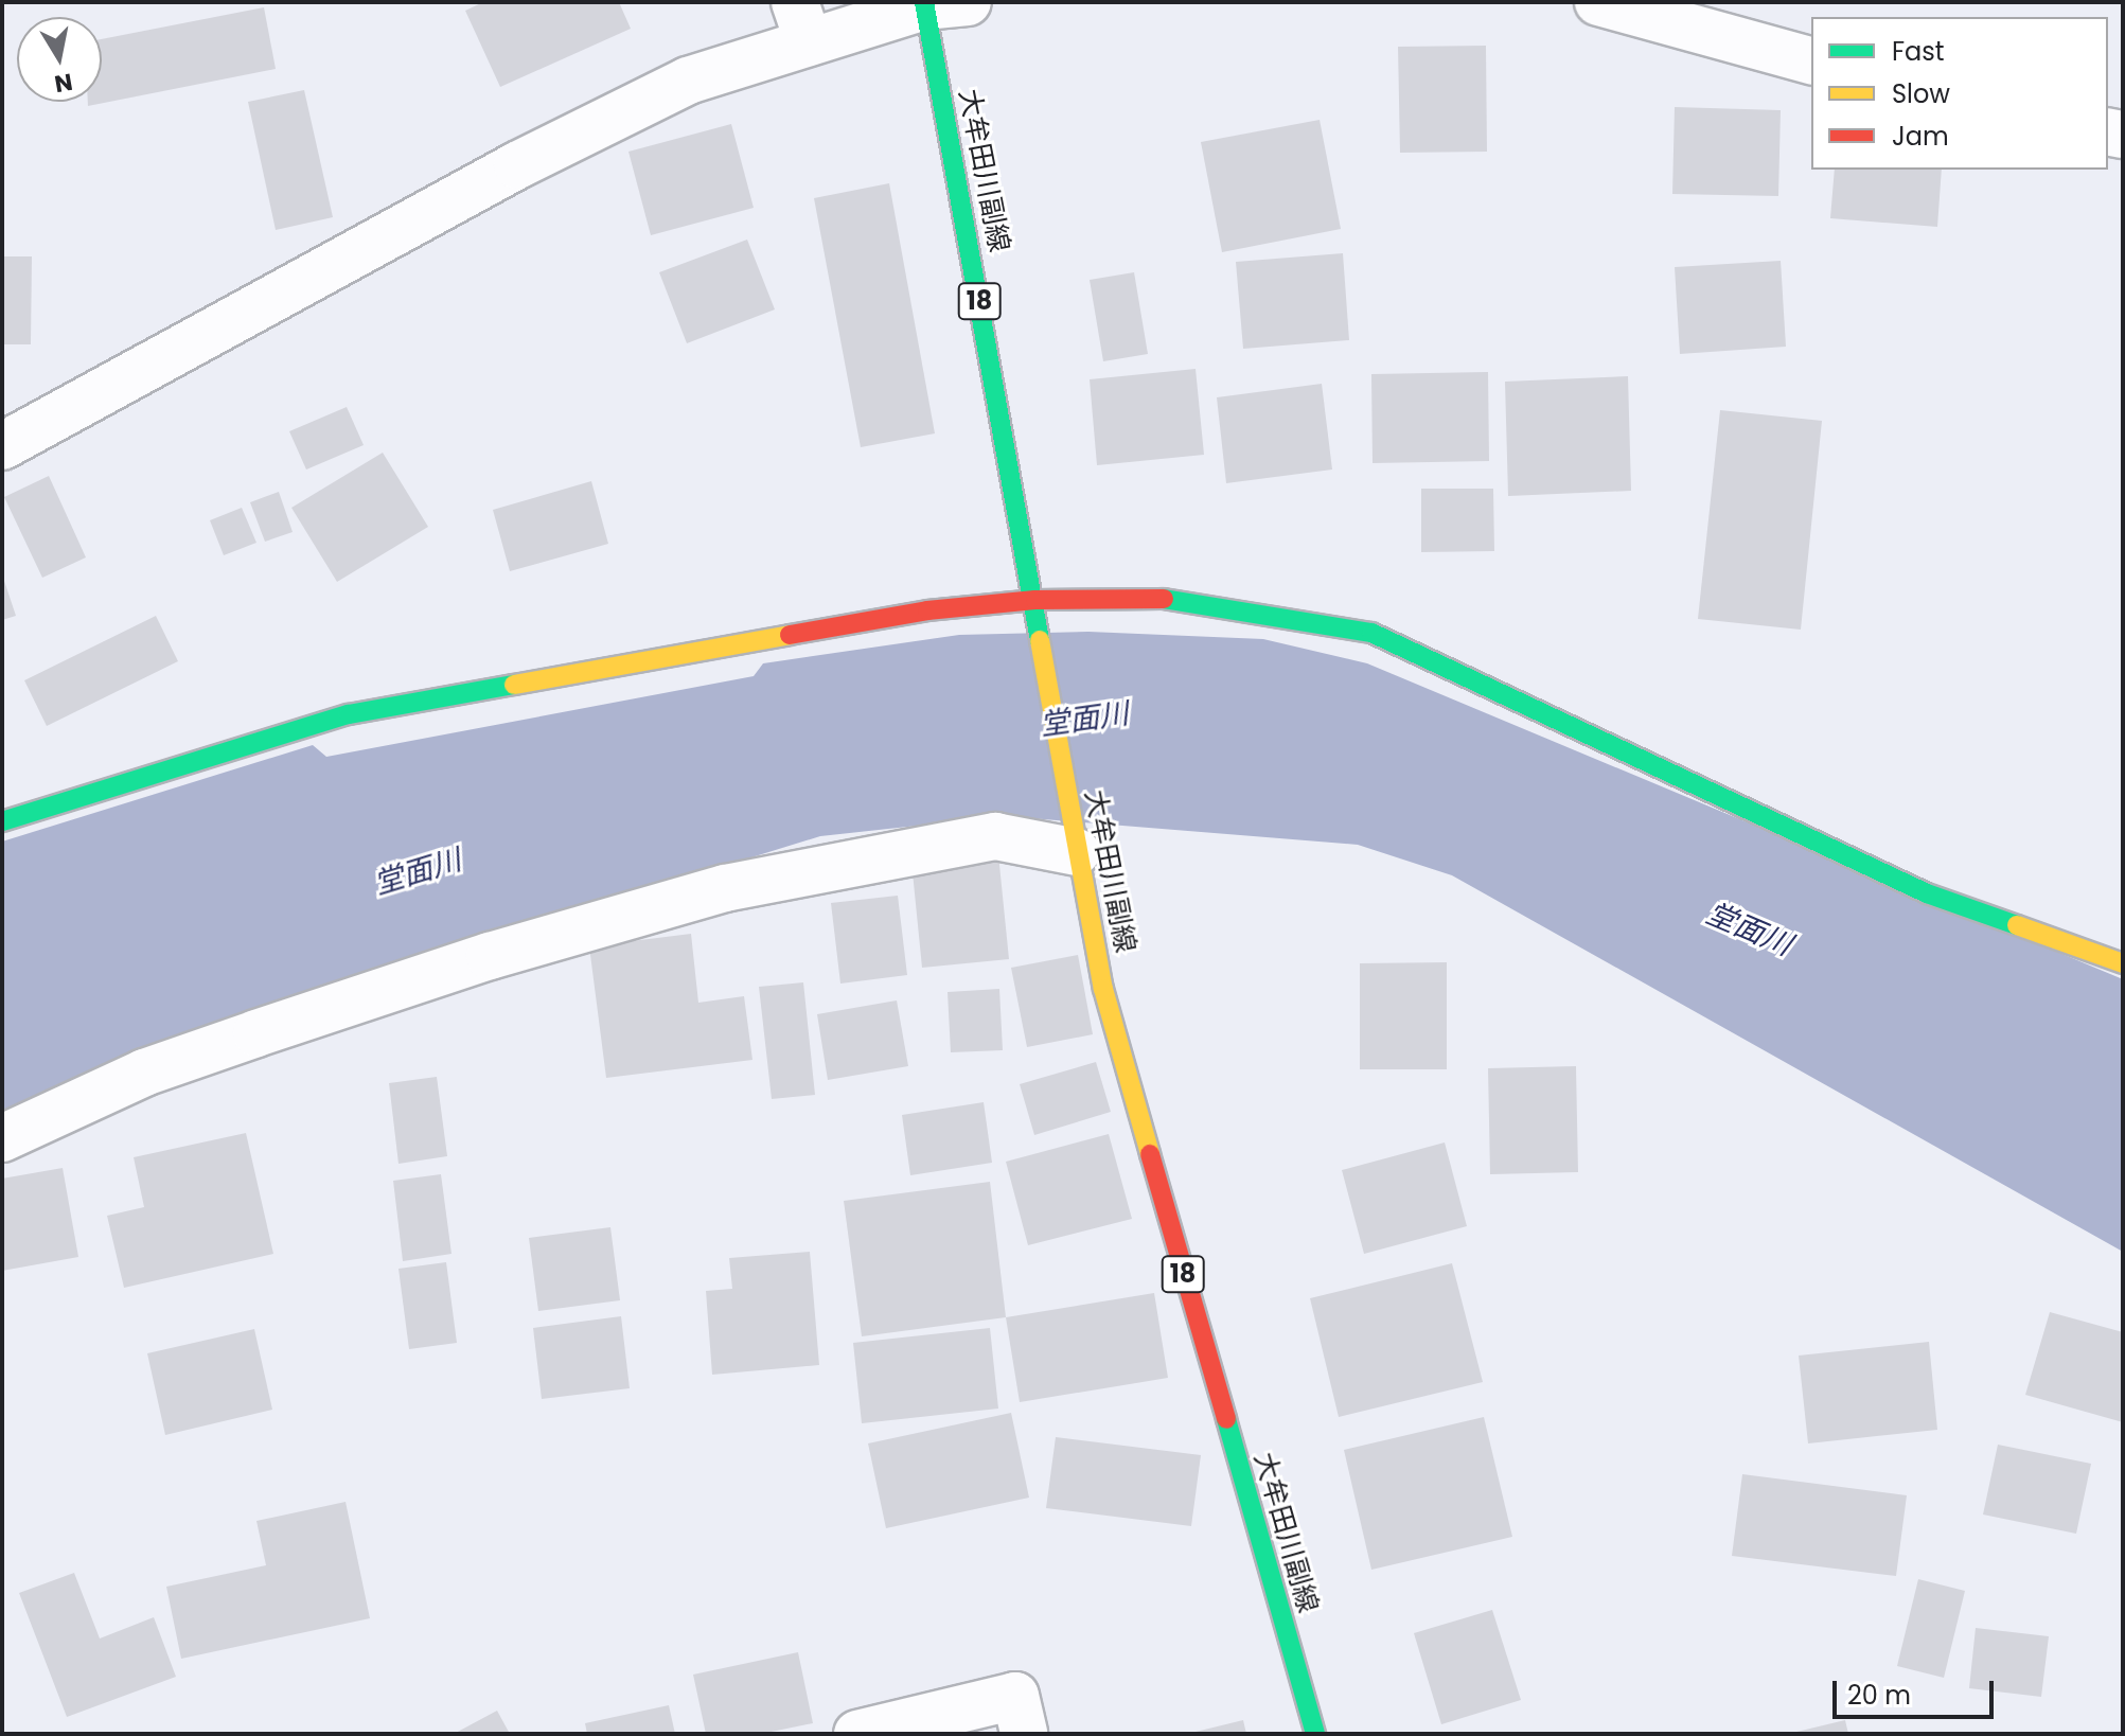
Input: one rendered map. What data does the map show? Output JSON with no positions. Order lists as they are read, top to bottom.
{
  "streets": {
    "street": ["大牟田川副線", "18"]
  },
  "water": ["堂面川"],
  "legend": ["Fast", "Slow", "Jam"],
  "scale_bar": "20 m",
  "north": "bottom"
}
